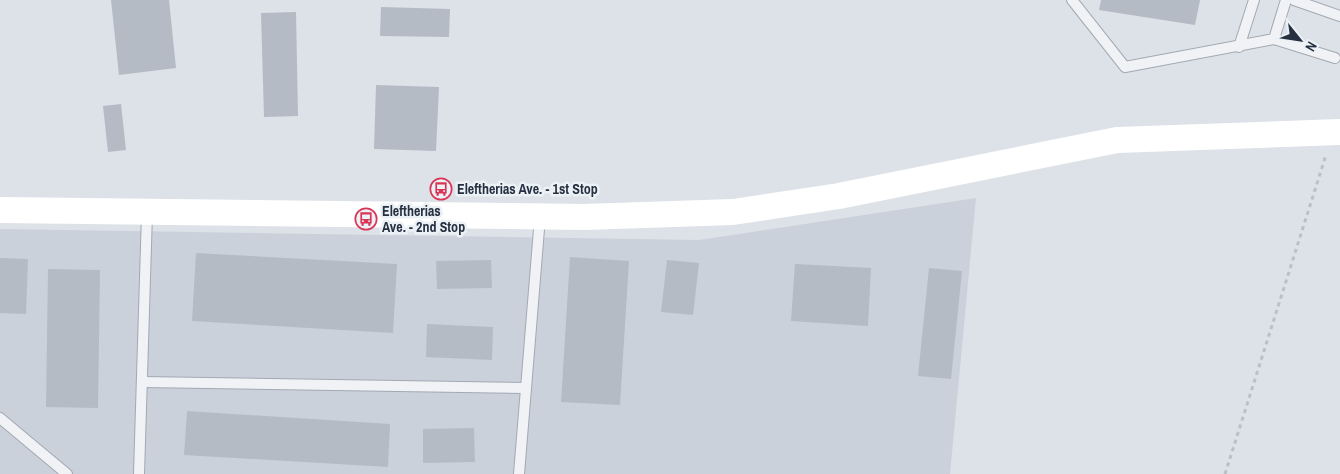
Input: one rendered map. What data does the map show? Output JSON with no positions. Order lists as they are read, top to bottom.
{
  "places": {
    "bus stop": ["Eleftherias Ave. - 1st Stop", "Eleftherias Ave. - 2nd Stop"]
  },
  "north": "bottom right"
}
